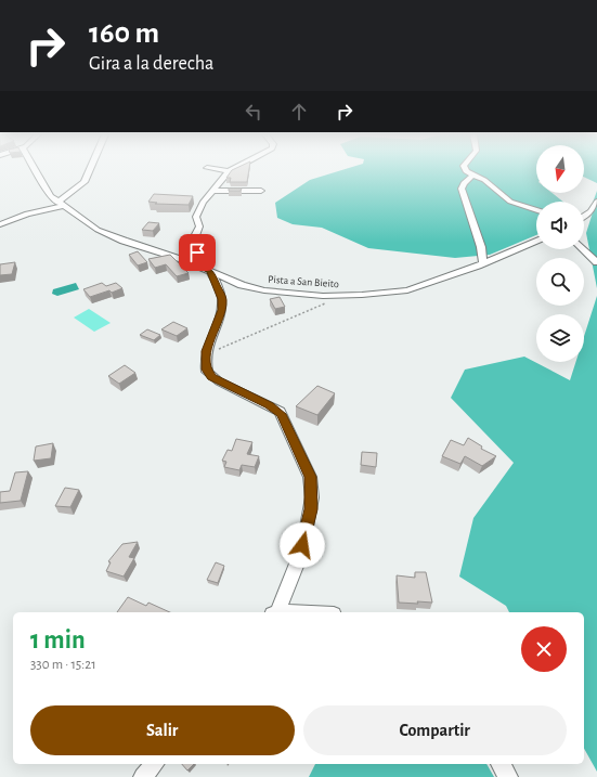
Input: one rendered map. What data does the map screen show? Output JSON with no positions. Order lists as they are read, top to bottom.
{
  "streets": {
    "street": ["Pista a San Bieito"]
  },
  "north": "bottom",
  "page": {
    "turn": ["160 m", "Gira a la derecha"],
    "heading": ["1 min", "330 m · 15:21"],
    "buttons": ["Salir", "Compartir"]
  }
}
